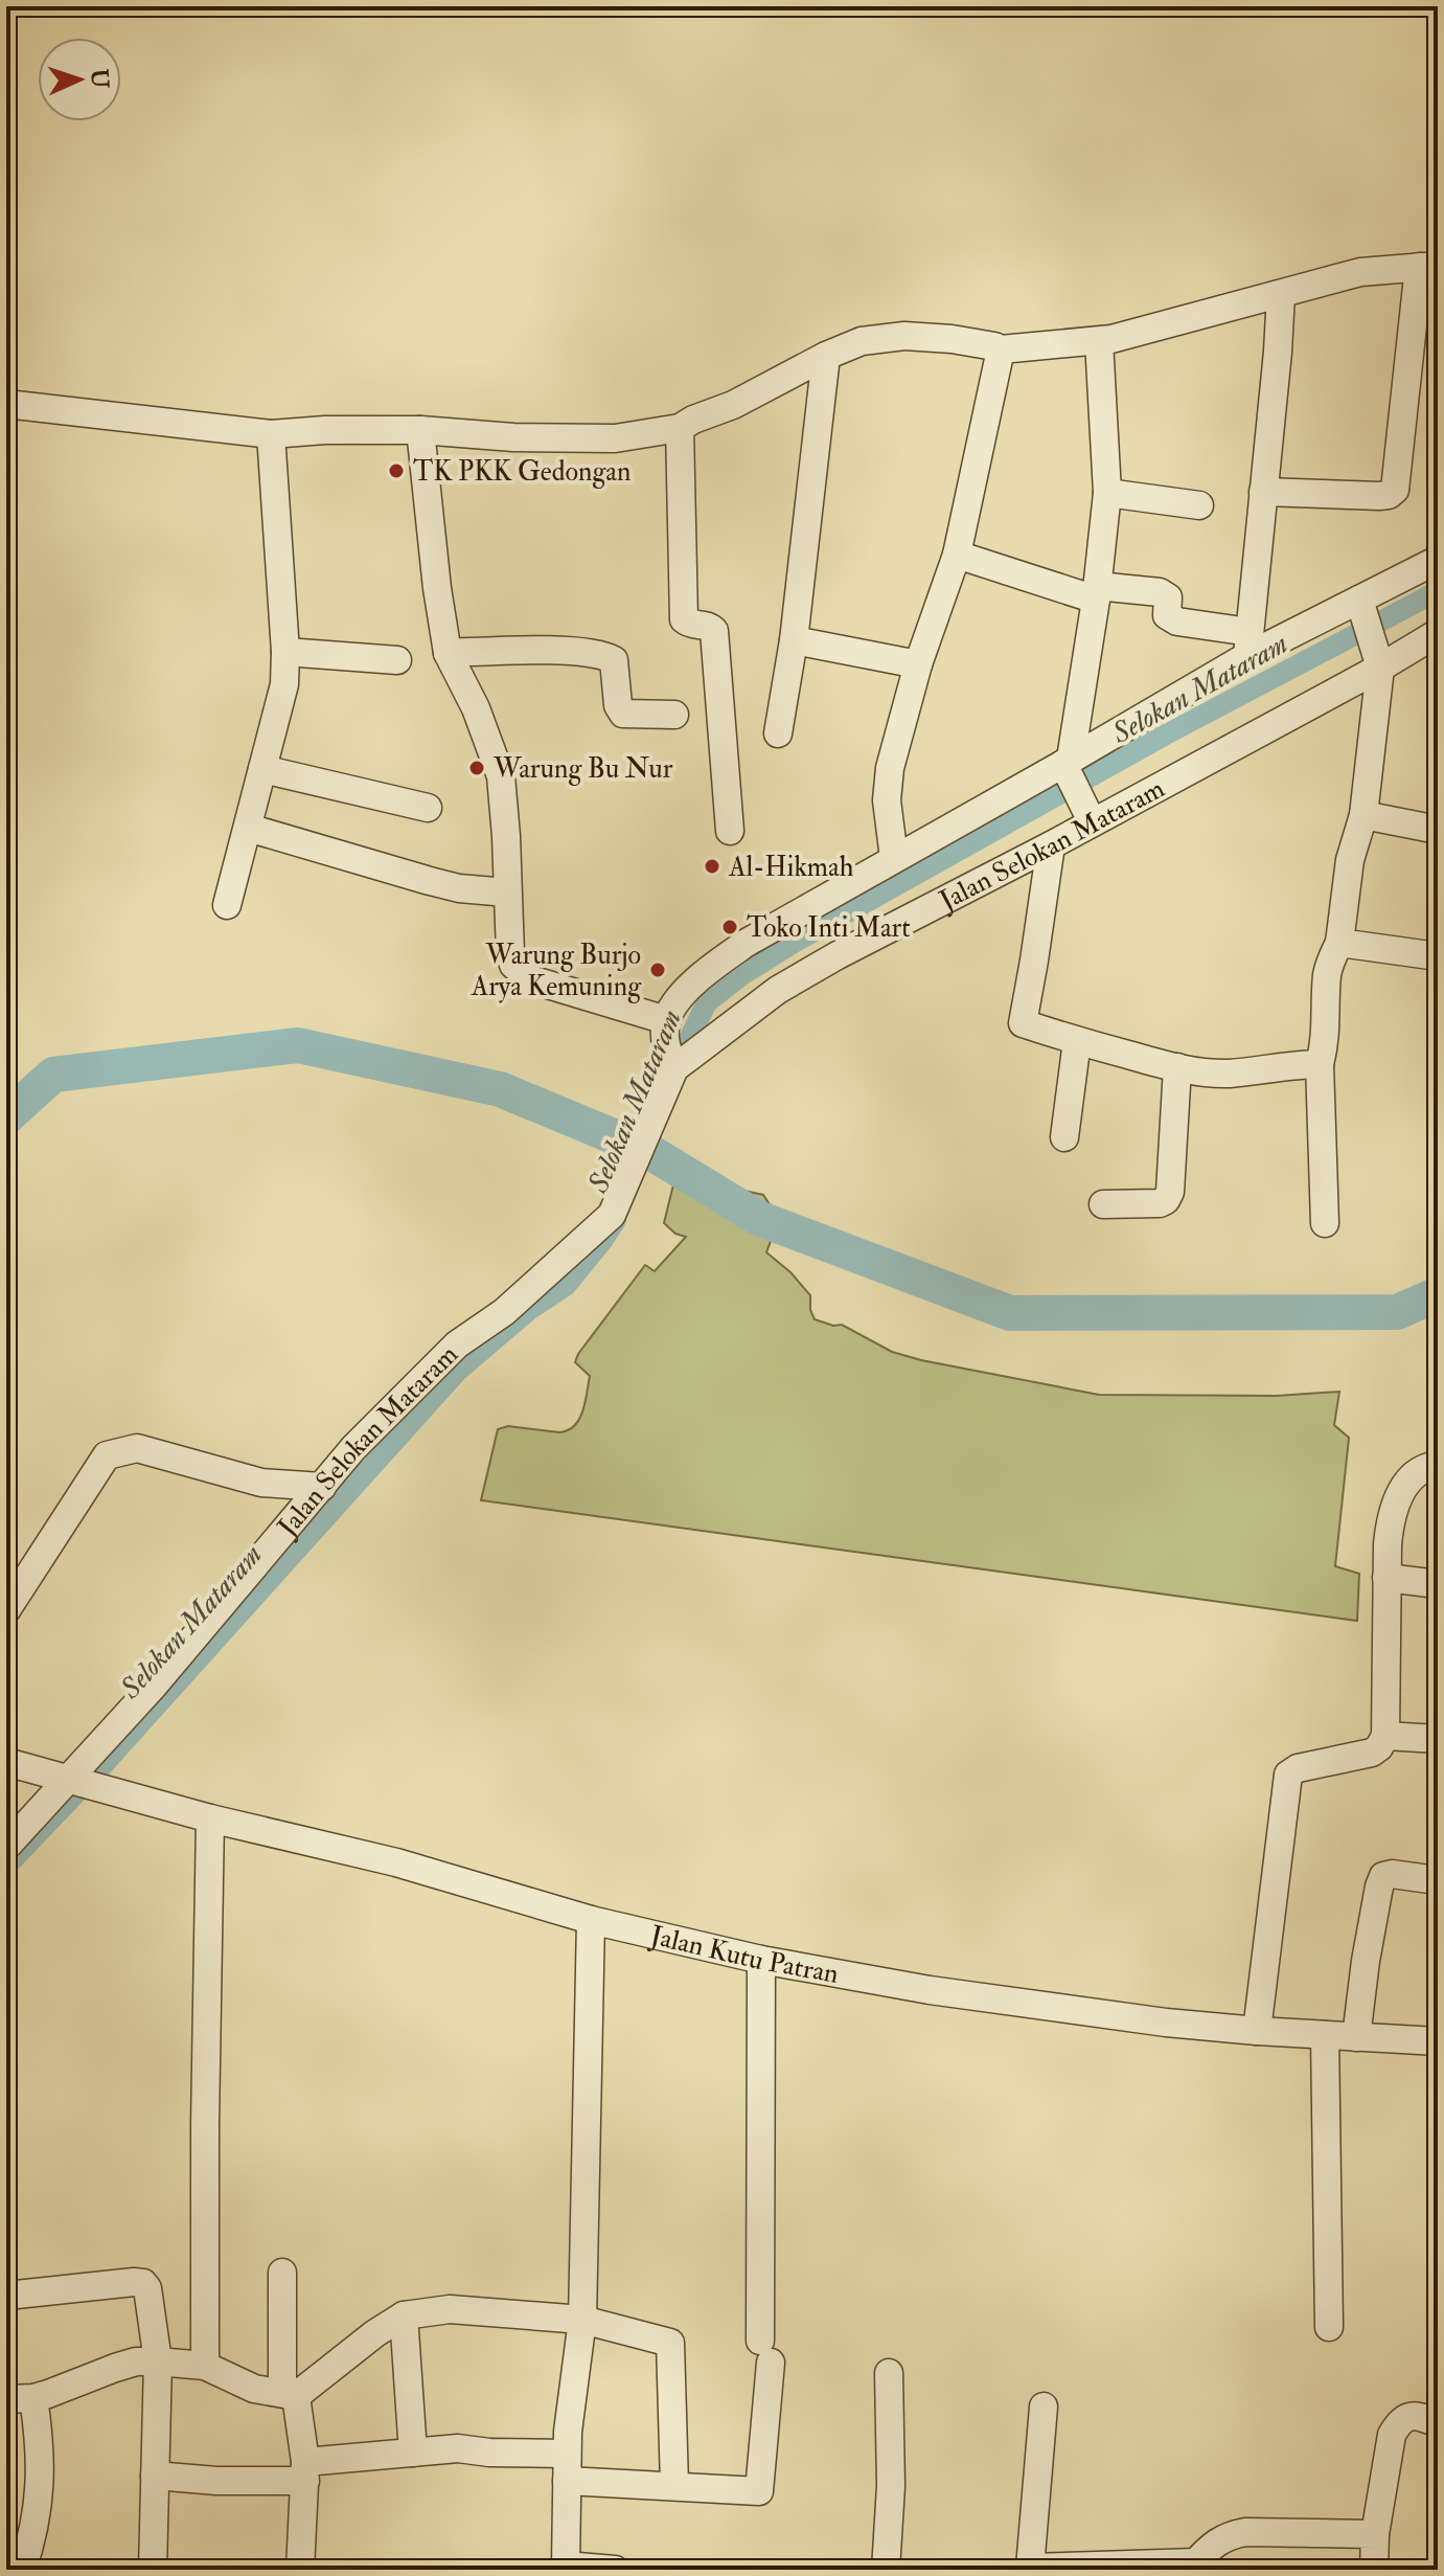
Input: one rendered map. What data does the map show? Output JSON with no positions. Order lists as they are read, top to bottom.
{
  "streets": {
    "street": ["Jalan Selokan Mataram", "Jalan Kutu Patran"]
  },
  "crossings": [
    ["Jalan Selokan Mataram", "Jalan Kutu Patran"]
  ],
  "water": ["Selokan Mataram"],
  "places": [
    "TK PKK Gedongan",
    "Warung Bu Nur",
    "Al-Hikmah",
    "Toko Inti Mart",
    "Warung Burjo Arya Kemuning"
  ],
  "north": "right"
}
